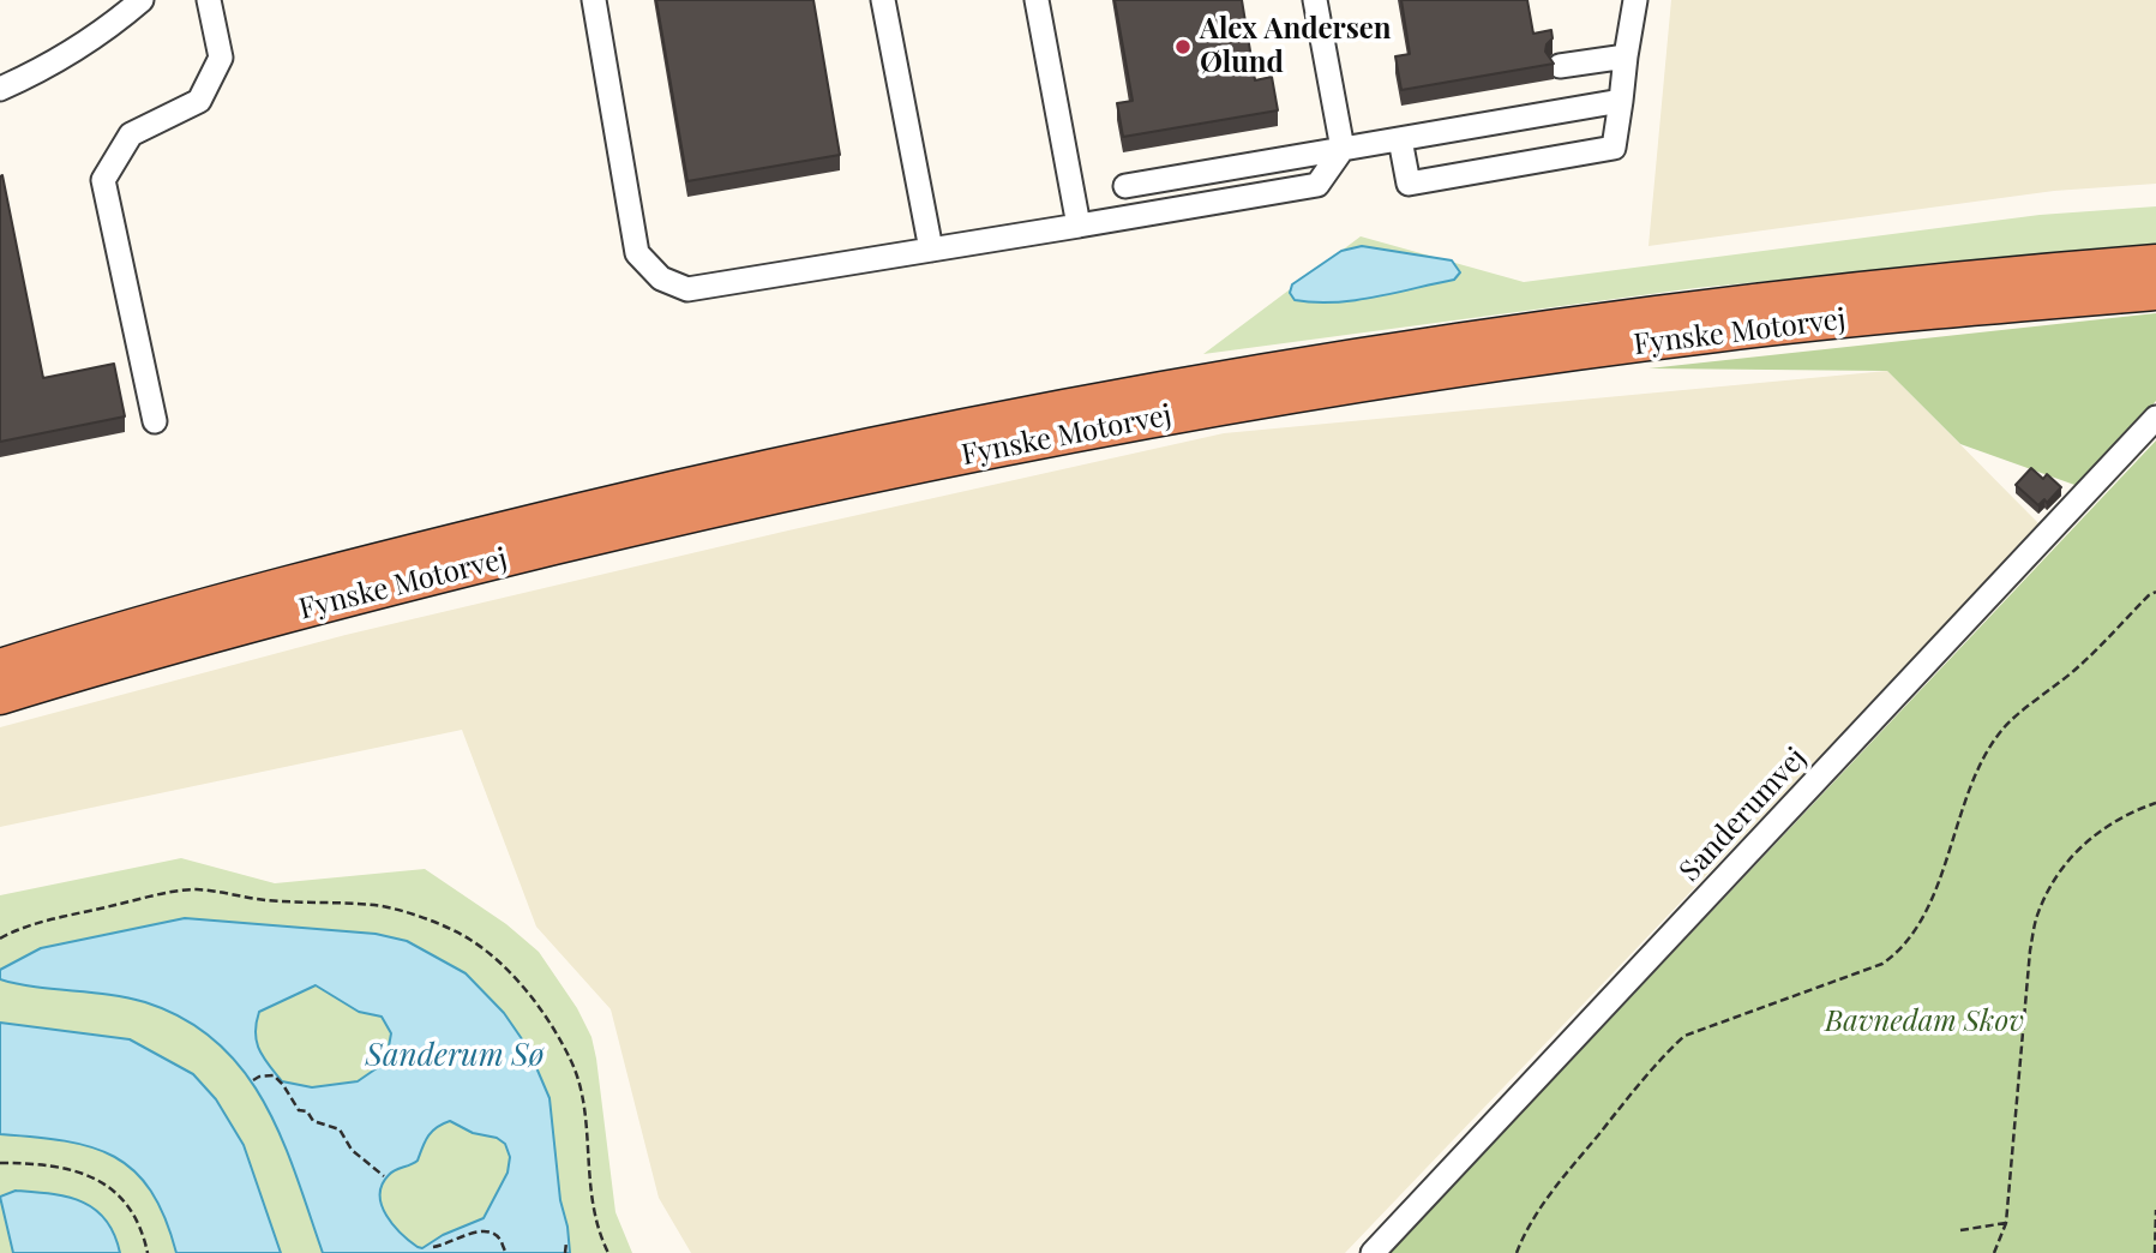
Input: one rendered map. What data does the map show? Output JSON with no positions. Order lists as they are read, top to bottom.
{
  "streets": {
    "highway": ["Fynske Motorvej"],
    "street": ["Sanderumvej"]
  },
  "water": ["Sanderum Sø"],
  "parks": ["Bavnedam Skov"],
  "places": ["Alex Andersen Ølund"]
}
